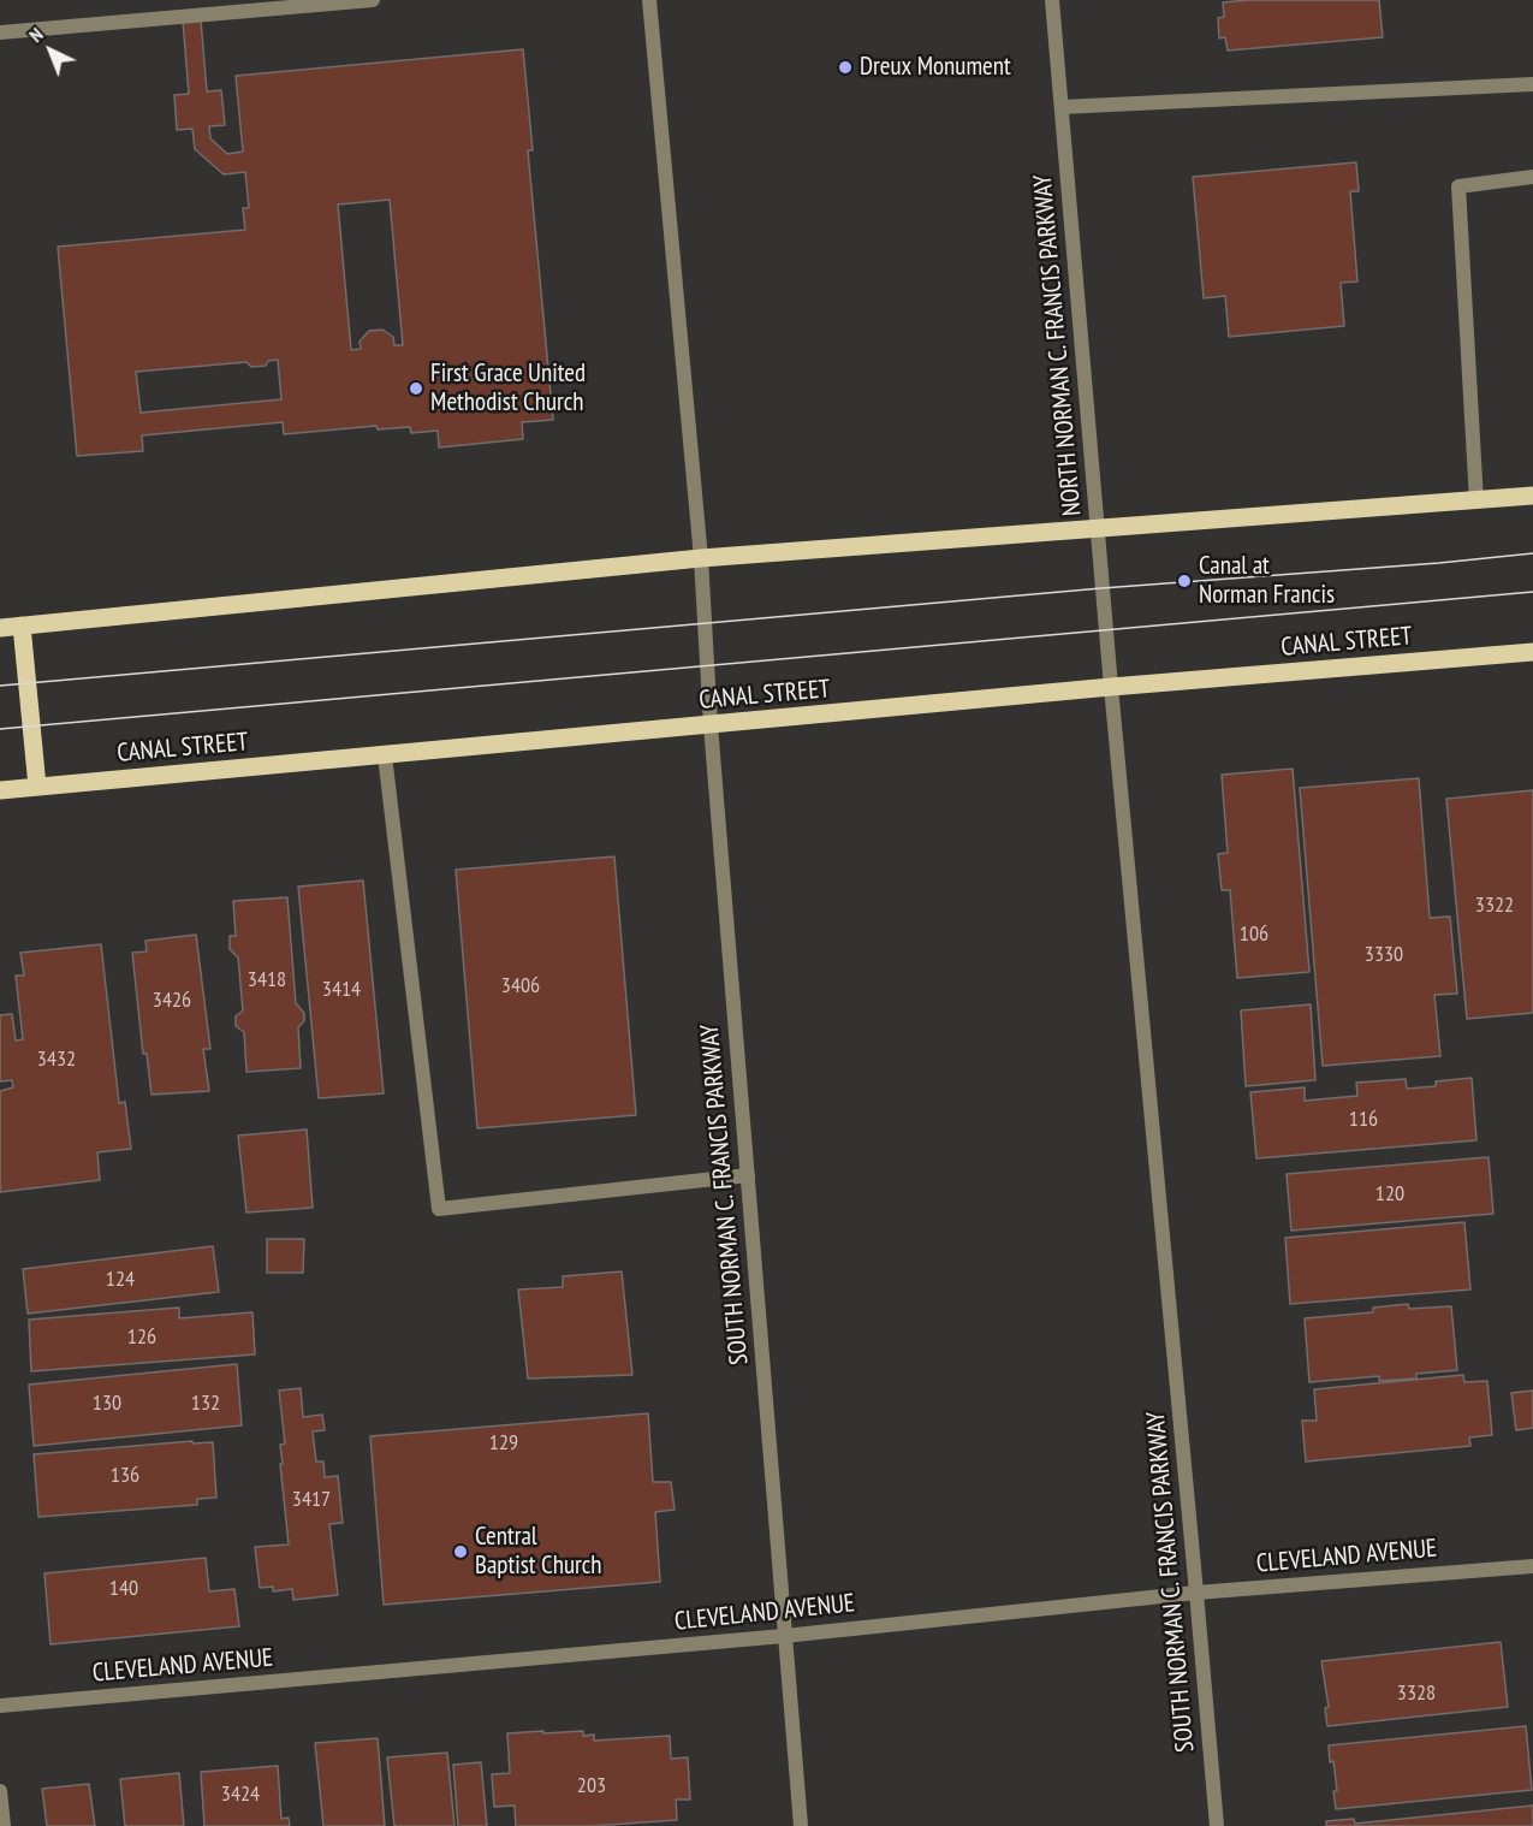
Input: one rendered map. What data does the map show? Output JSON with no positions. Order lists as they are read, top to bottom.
{
  "streets": {
    "main road": ["CANAL STREET"],
    "street": ["NORTH NORMAN C. FRANCIS PARKWAY", "SOUTH NORMAN C. FRANCIS PARKWAY", "CLEVELAND AVENUE"]
  },
  "crossings": [
    ["NORTH NORMAN C. FRANCIS PARKWAY", "CANAL STREET"],
    ["NORTH NORMAN C. FRANCIS PARKWAY", "SOUTH NORMAN C. FRANCIS PARKWAY"],
    ["CANAL STREET", "SOUTH NORMAN C. FRANCIS PARKWAY"],
    ["SOUTH NORMAN C. FRANCIS PARKWAY", "CLEVELAND AVENUE"]
  ],
  "places": [
    "Dreux Monument",
    "First Grace United Methodist Church",
    "Canal at Norman Francis",
    "Central Baptist Church"
  ],
  "house_numbers": [
    "3322",
    "106",
    "3330",
    "3418",
    "3406",
    "3414",
    "3426",
    "3432",
    "116",
    "120",
    "124",
    "126",
    "130",
    "132",
    "129",
    "136",
    "3417",
    "140",
    "3328",
    "203",
    "3424"
  ],
  "north": "top left"
}
